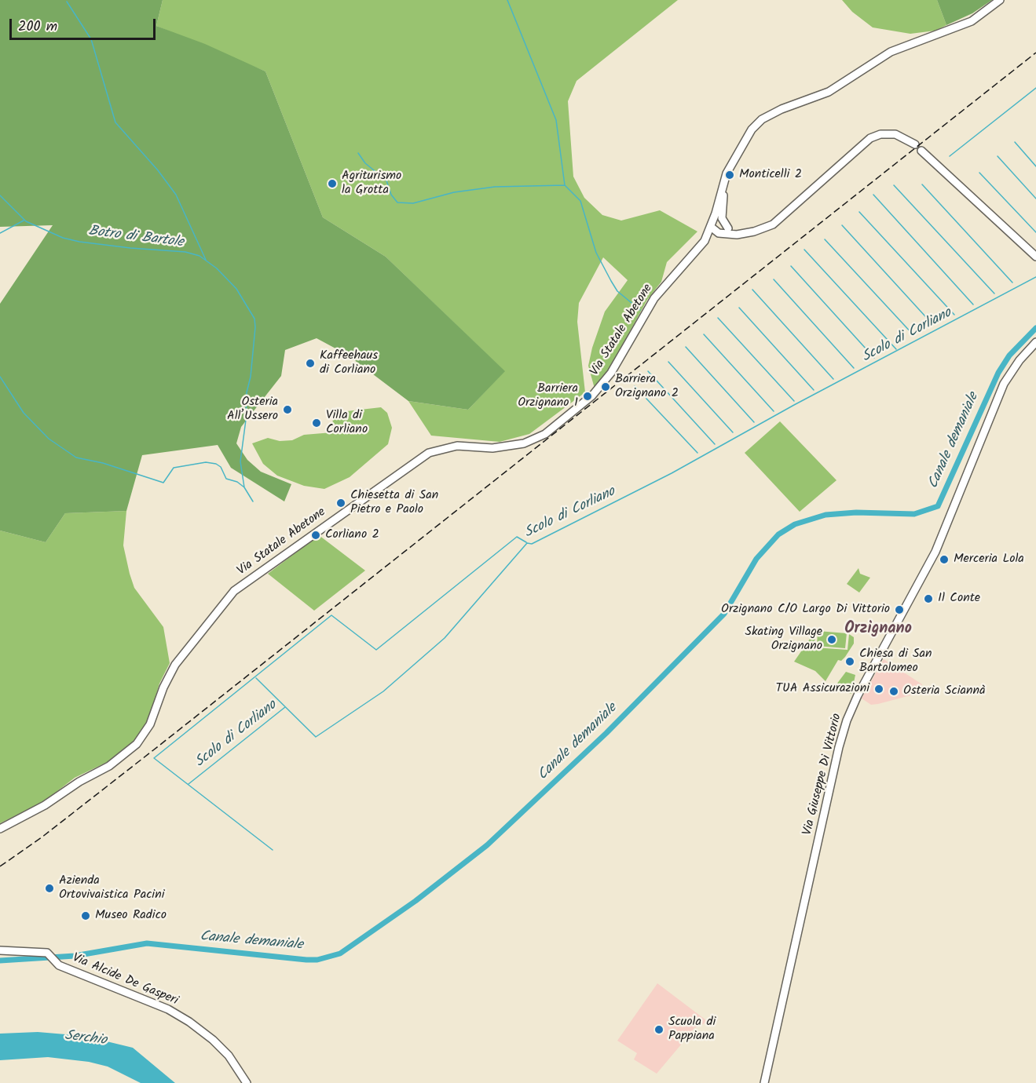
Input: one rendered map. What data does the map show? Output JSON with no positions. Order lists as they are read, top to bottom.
{
  "streets": {
    "main road": ["Via Statale Abetone", "Via Giuseppe Di Vittorio", "Via Alcide De Gasperi"]
  },
  "districts": ["Orzignano"],
  "water": [
    "Botro di Bartole",
    "Scolo di Corliano",
    "Canale demaniale",
    "Serchio"
  ],
  "places": [
    "Monticelli 2",
    "Agriturismo la Grotta",
    "Kaffeehaus di Corliano",
    "Barriera Orzignano 2",
    "Barriera Orzignano 1",
    "Osteria All’Ussero",
    "Villa di Corliano",
    "Chiesetta di San Pietro e Paolo",
    "Corliano 2",
    "Merceria Lola",
    "Il Conte",
    "Orzignano C/O Largo Di Vittorio",
    "Skating Village Orzignano",
    "Chiesa di San Bartolomeo",
    "TUA Assicurazioni",
    "Osteria Sciannà",
    "Azienda Ortovivaistica Pacini",
    "Museo Radico",
    "Scuola di Pappiana"
  ],
  "scale_bar": "200 m"
}
